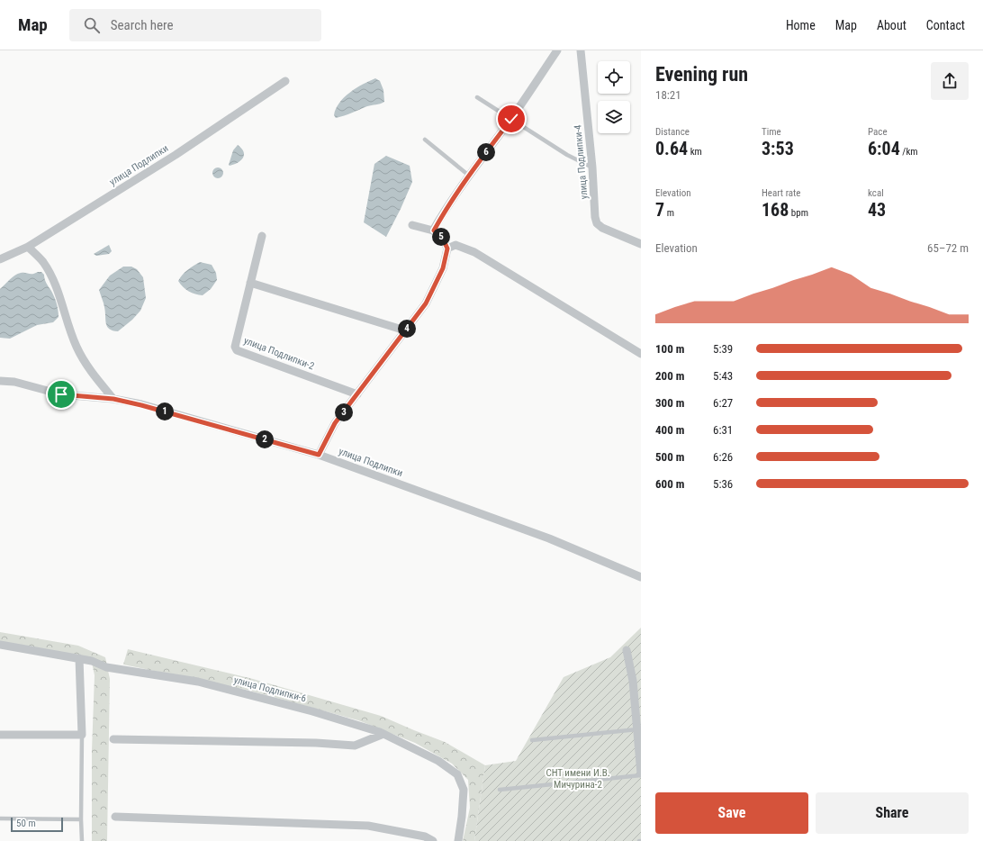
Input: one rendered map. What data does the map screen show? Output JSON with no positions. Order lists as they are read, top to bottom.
{
  "streets": {
    "street": [
      "улица Подлипки-4",
      "улица Подлипки",
      "улица Подлипки-2",
      "улица Подлипки-6"
    ]
  },
  "parks": ["СНТ имени И.В. Мичурина-2"],
  "scale_bar": "50 m",
  "page": {
    "header": "Map",
    "search": "Search here",
    "nav": [
      "Home",
      "Map",
      "About",
      "Contact"
    ],
    "heading": ["Evening run", "18:21"],
    "stats": [
      ["Distance", "0.64 km"],
      ["Time", "3:53"],
      ["Pace", "6:04 /km"],
      ["Elevation", "7 m"],
      ["Heart rate", "168 bpm"],
      ["kcal", "43"]
    ],
    "pins": [
      "6",
      "5",
      "4",
      "1",
      "3",
      "2"
    ],
    "chart": ["Elevation", "65–72 m"],
    "list": [
      {
        "name": "100 m",
        "note": "5:39"
      },
      {
        "name": "200 m",
        "note": "5:43"
      },
      {
        "name": "300 m",
        "note": "6:27"
      },
      {
        "name": "400 m",
        "note": "6:31"
      },
      {
        "name": "500 m",
        "note": "6:26"
      },
      {
        "name": "600 m",
        "note": "5:36"
      }
    ],
    "buttons": ["Save", "Share"],
    "scale": "50 m"
  }
}
